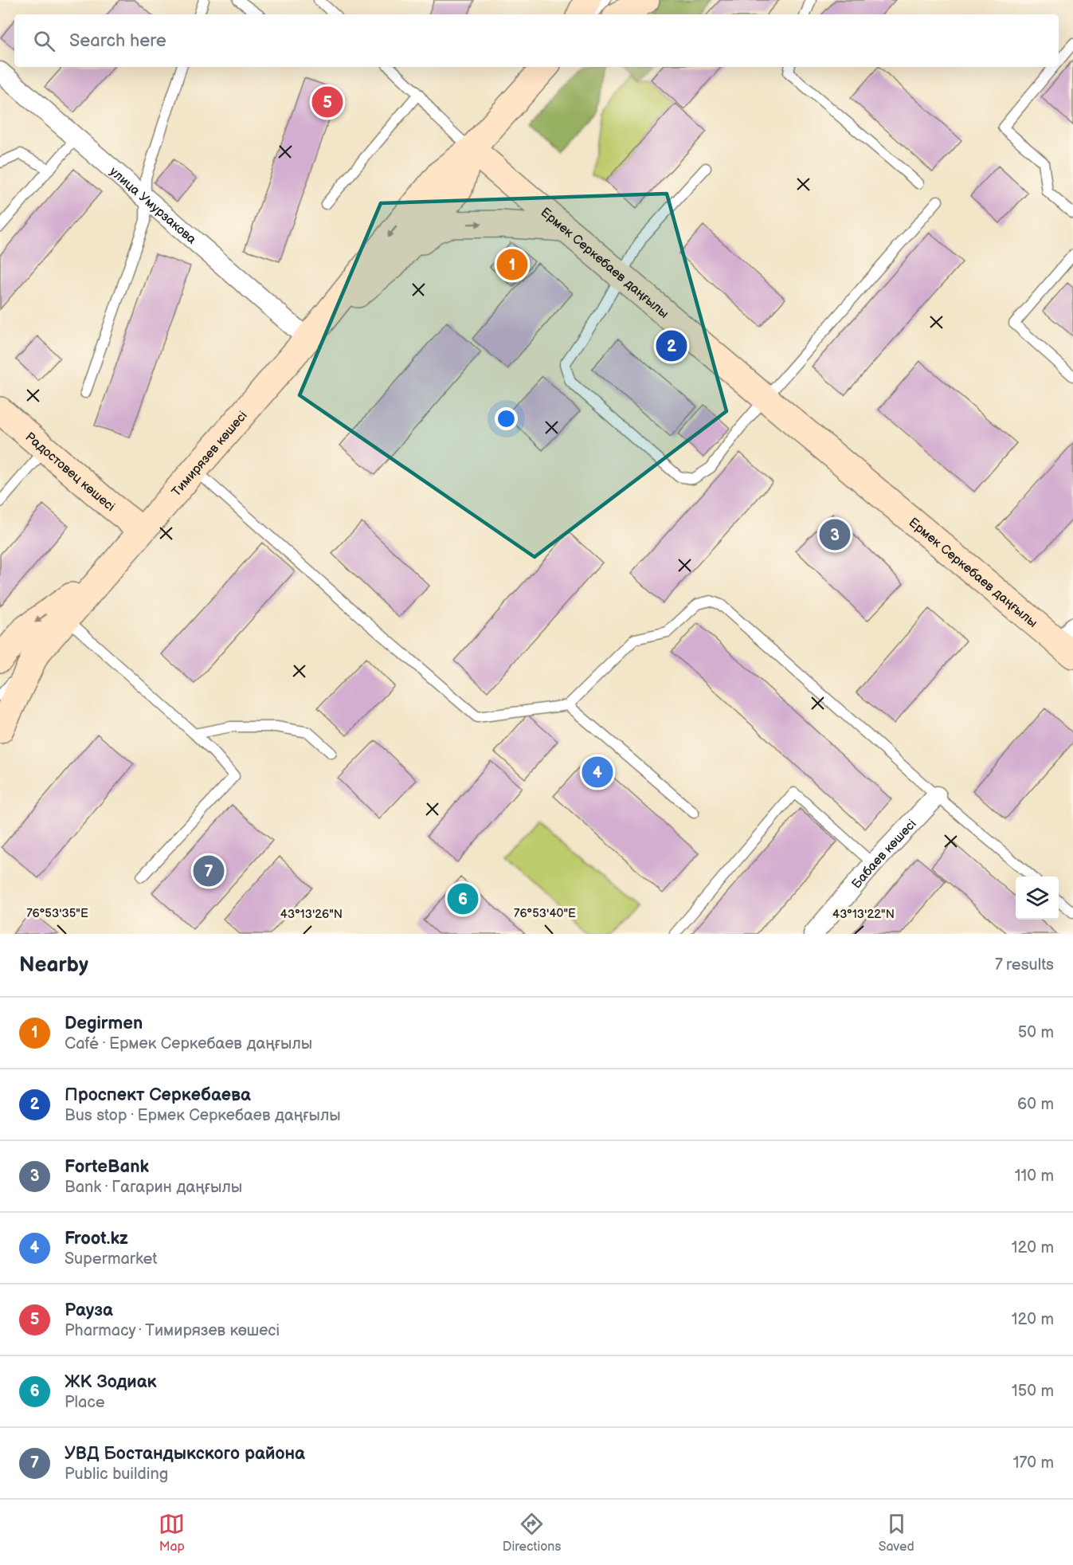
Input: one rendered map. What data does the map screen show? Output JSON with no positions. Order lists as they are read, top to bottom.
{
  "streets": {
    "street": [
      "улица Умурзакова",
      "Ермек Серкебаев даңғылы",
      "Тимирязев көшесі",
      "Радостовец көшесі",
      "Бабаев көшесі"
    ]
  },
  "crossings": [
    ["улица Умурзакова", "Тимирязев көшесі"],
    ["Ермек Серкебаев даңғылы", "Тимирязев көшесі"],
    ["Тимирязев көшесі", "Радостовец көшесі"]
  ],
  "page": {
    "search": "Search here",
    "pins": [
      "5",
      "1",
      "2",
      "3",
      "4",
      "7",
      "6"
    ],
    "heading": ["Nearby", "7 results"],
    "list": [
      {
        "mark": "1",
        "name": "Degirmen",
        "note": "Café · Ермек Серкебаев даңғылы",
        "value": "50 m"
      },
      {
        "mark": "2",
        "name": "Проспект Серкебаева",
        "note": "Bus stop · Ермек Серкебаев даңғылы",
        "value": "60 m"
      },
      {
        "mark": "3",
        "name": "ForteBank",
        "note": "Bank · Гагарин даңғылы",
        "value": "110 m"
      },
      {
        "mark": "4",
        "name": "Froot.kz",
        "note": "Supermarket",
        "value": "120 m"
      },
      {
        "mark": "5",
        "name": "Рауза",
        "note": "Pharmacy · Тимирязев көшесі",
        "value": "120 m"
      },
      {
        "mark": "6",
        "name": "ЖК Зодиак",
        "note": "Place",
        "value": "150 m"
      },
      {
        "mark": "7",
        "name": "УВД Бостандыкского района",
        "note": "Public building",
        "value": "170 m"
      }
    ],
    "nav": ["Map", "Directions", "Saved"]
  },
  "coordinates": [
    "76°53'35\"E",
    "76°53'40\"E",
    "43°13'26\"N",
    "43°13'22\"N"
  ]
}
